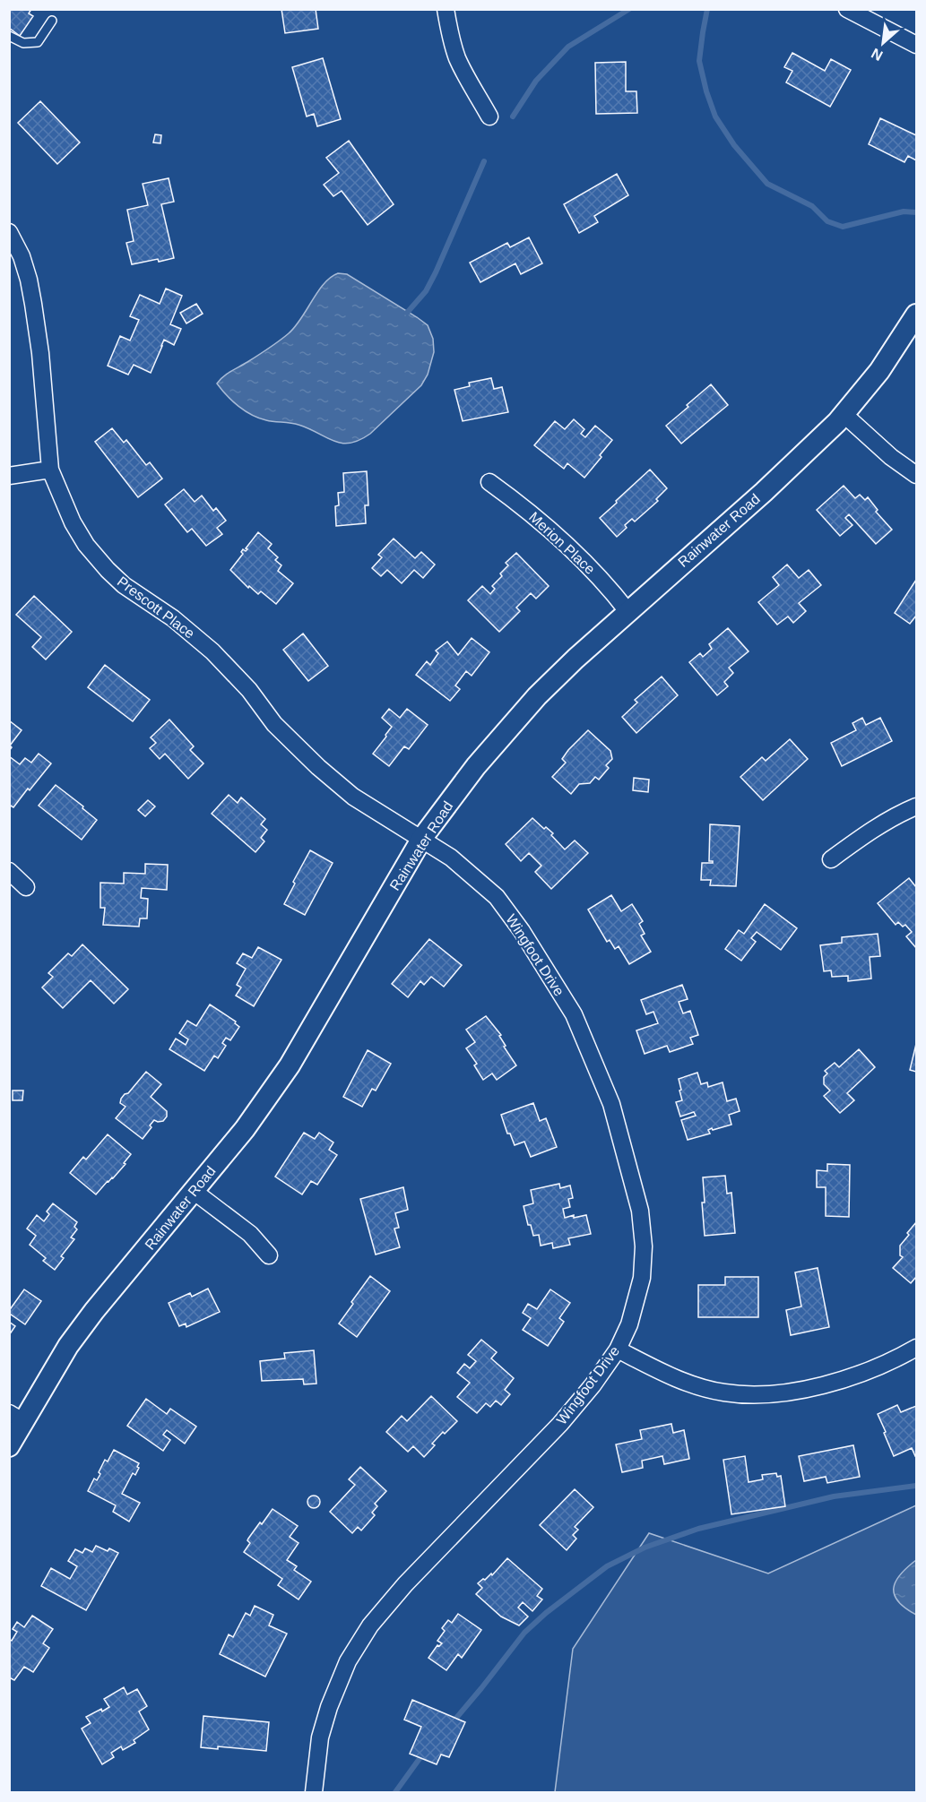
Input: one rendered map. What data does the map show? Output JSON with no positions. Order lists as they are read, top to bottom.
{
  "streets": {
    "street": [
      "Rainwater Road",
      "Merion Place",
      "Prescott Place",
      "Wingfoot Drive"
    ]
  },
  "crossings": [
    ["Rainwater Road", "Merion Place"],
    ["Rainwater Road", "Prescott Place"],
    ["Rainwater Road", "Wingfoot Drive"],
    ["Prescott Place", "Wingfoot Drive"]
  ],
  "north": "bottom left"
}
